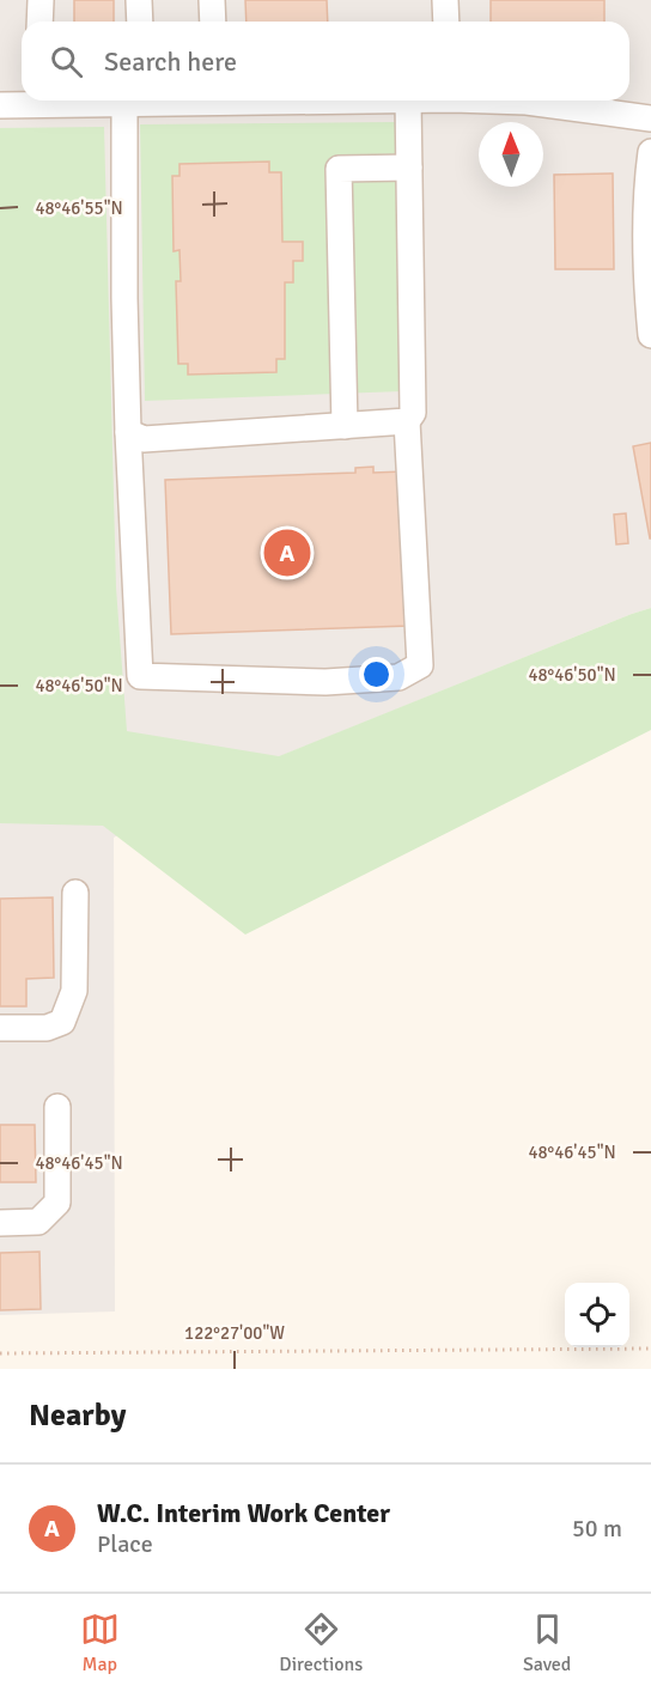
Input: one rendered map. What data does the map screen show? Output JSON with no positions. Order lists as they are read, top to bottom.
{
  "north": "top",
  "page": {
    "search": "Search here",
    "pins": "A",
    "heading": "Nearby",
    "list": [
      {
        "mark": "A",
        "name": "W.C. Interim Work Center",
        "note": "Place",
        "value": "50 m"
      }
    ],
    "nav": ["Map", "Directions", "Saved"]
  },
  "coordinates": [
    "48°46'55\"N",
    "48°46'50\"N",
    "48°46'45\"N",
    "122°27'00\"W"
  ]
}
